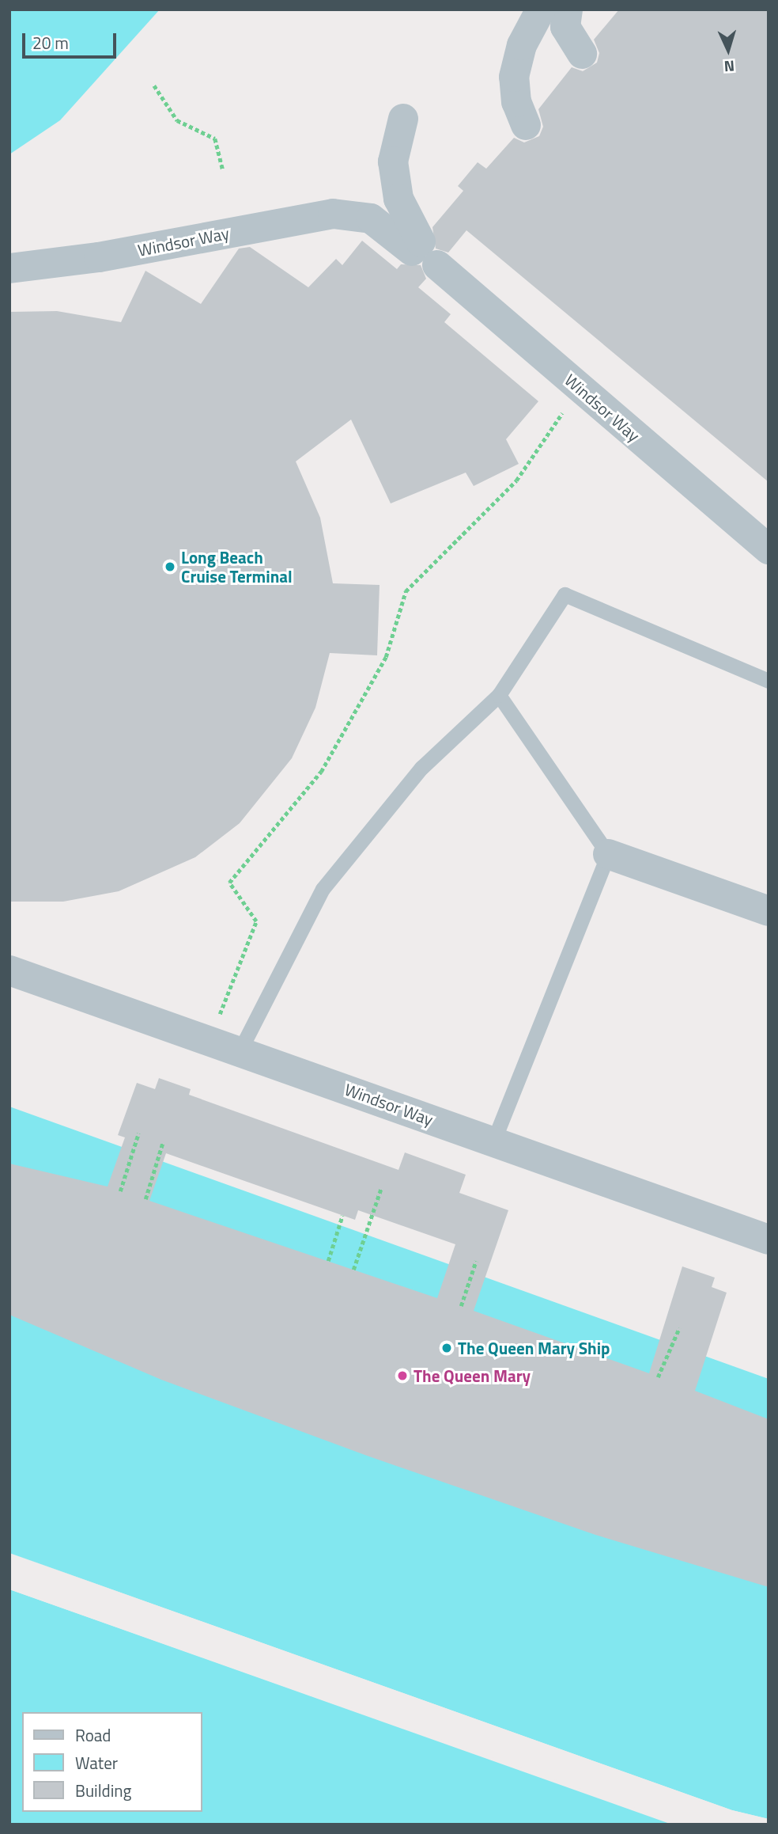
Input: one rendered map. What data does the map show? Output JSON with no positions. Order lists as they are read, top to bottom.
{
  "streets": {
    "street": ["Windsor Way"]
  },
  "places": ["Long Beach Cruise Terminal", "The Queen Mary Ship", "The Queen Mary"],
  "legend": ["Road", "Water", "Building"],
  "scale_bar": "20 m",
  "north": "bottom"
}
